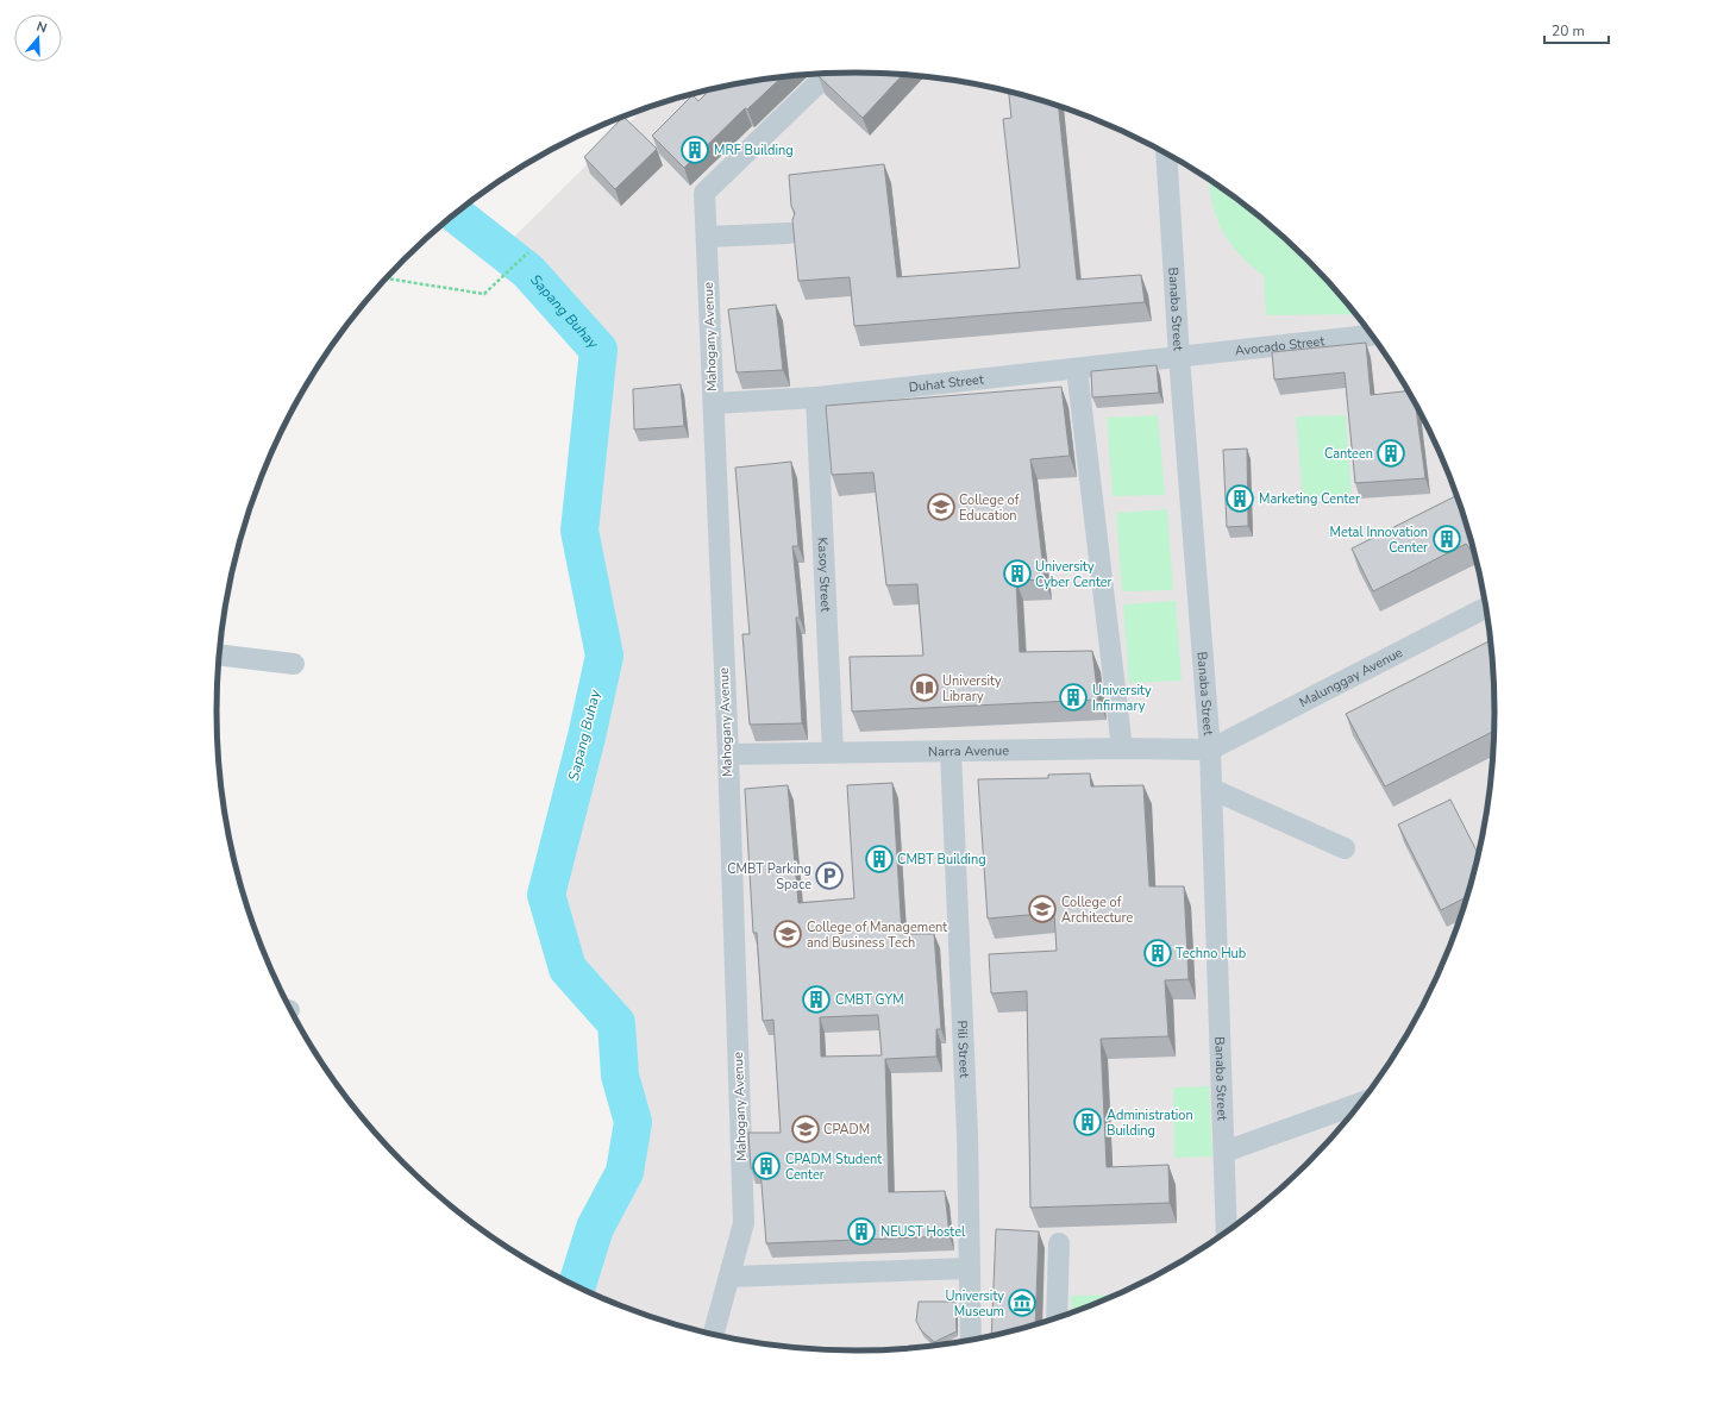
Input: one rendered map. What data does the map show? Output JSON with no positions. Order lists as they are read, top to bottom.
{
  "streets": {
    "lane": [
      "Banaba Street",
      "Mahogany Avenue",
      "Avocado Street",
      "Duhat Street",
      "Kasoy Street",
      "Malunggay Avenue",
      "Narra Avenue",
      "Pili Street"
    ]
  },
  "crossings": [
    ["Banaba Street", "Avocado Street"],
    ["Banaba Street", "Duhat Street"],
    ["Banaba Street", "Malunggay Avenue"],
    ["Banaba Street", "Narra Avenue"],
    ["Mahogany Avenue", "Duhat Street"],
    ["Mahogany Avenue", "Narra Avenue"],
    ["Avocado Street", "Duhat Street"],
    ["Duhat Street", "Kasoy Street"],
    ["Kasoy Street", "Narra Avenue"],
    ["Malunggay Avenue", "Narra Avenue"],
    ["Narra Avenue", "Pili Street"]
  ],
  "water": ["Sapang Buhay"],
  "places": {
    "building": [
      "MRF Building",
      "Canteen",
      "Marketing Center",
      "Metal Innovation Center",
      "University Cyber Center",
      "University Infirmary",
      "CMBT Building",
      "Techno Hub",
      "CMBT GYM",
      "Administration Building",
      "CPADM Student Center",
      "NEUST Hostel"
    ],
    "school or university": [
      "College of Education",
      "College of Architecture",
      "College of Management and Business Tech",
      "CPADM"
    ],
    "library": ["University Library"],
    "parking": ["CMBT Parking Space"],
    "museum": ["University Museum"]
  },
  "scale_bar": "20 m",
  "north": "top"
}
